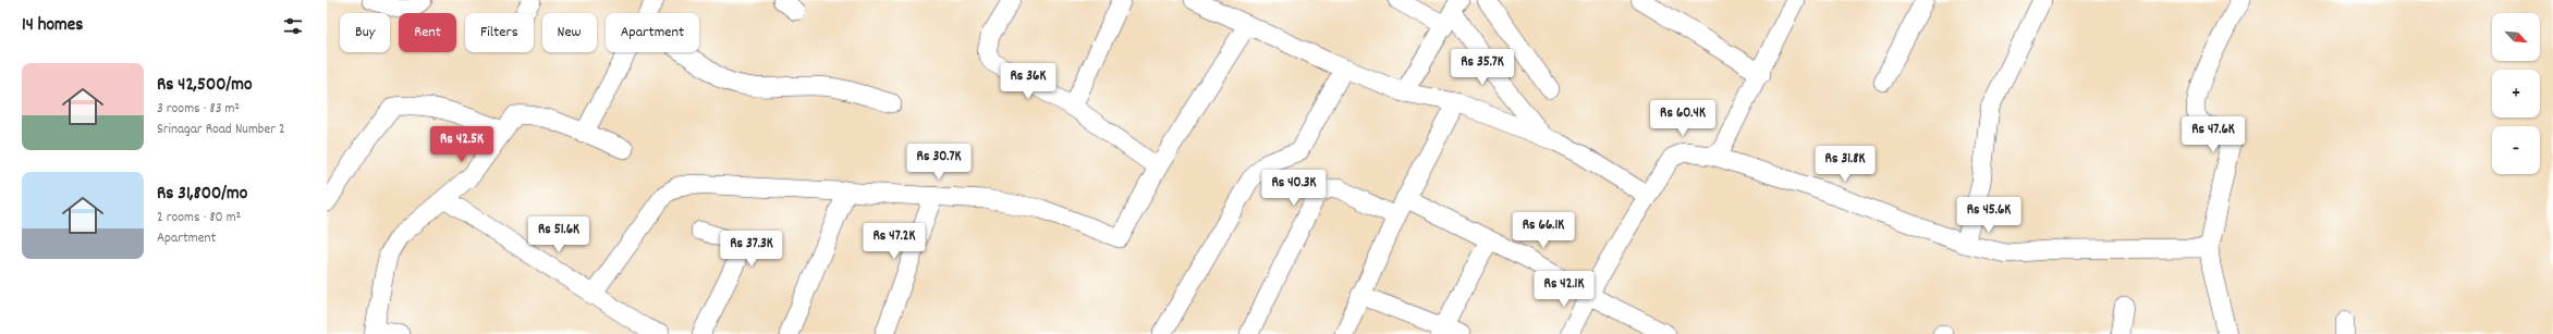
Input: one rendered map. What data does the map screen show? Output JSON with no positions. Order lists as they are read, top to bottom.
{
  "north": "bottom right",
  "page": {
    "heading": "14 homes",
    "map_buttons": ["+", "−"],
    "chip": [
      "Buy",
      "Rent",
      "Filters",
      "New",
      "Apartment"
    ],
    "price": [
      "Rs 35.7K",
      "Rs 36K",
      "Rs 60.4K",
      "Rs 47.6K",
      "Rs 42.5K",
      "Rs 30.7K",
      "Rs 31.8K",
      "Rs 40.3K",
      "Rs 45.6K",
      "Rs 66.1K",
      "Rs 51.6K",
      "Rs 47.2K",
      "Rs 37.3K",
      "Rs 42.1K"
    ],
    "list": [
      {
        "name": "Rs 42,500/mo",
        "note": "3 rooms · 83 m² · Srinagar Road Number 2"
      },
      {
        "name": "Rs 31,800/mo",
        "note": "2 rooms · 80 m² · Apartment"
      }
    ]
  }
}
